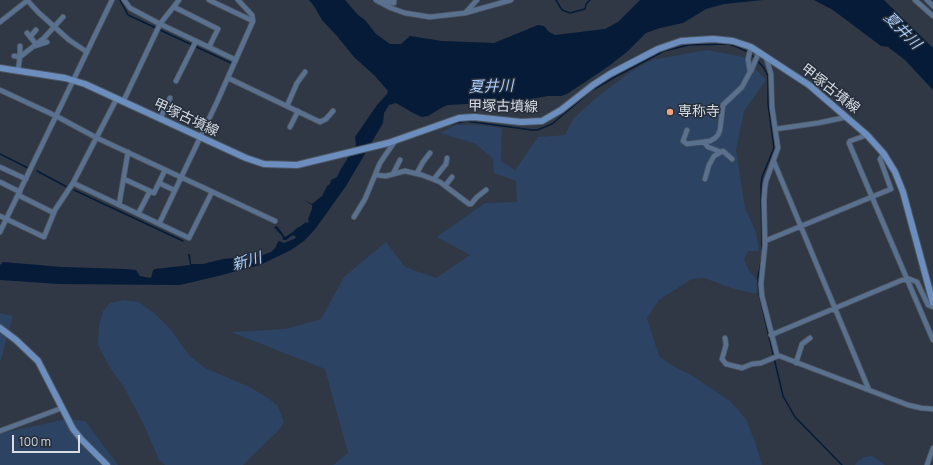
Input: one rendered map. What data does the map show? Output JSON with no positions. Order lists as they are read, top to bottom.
{
  "streets": {
    "main road": ["甲塚古墳線"]
  },
  "water": ["夏井川", "新川"],
  "places": ["専称寺"],
  "scale_bar": "100 m"
}
